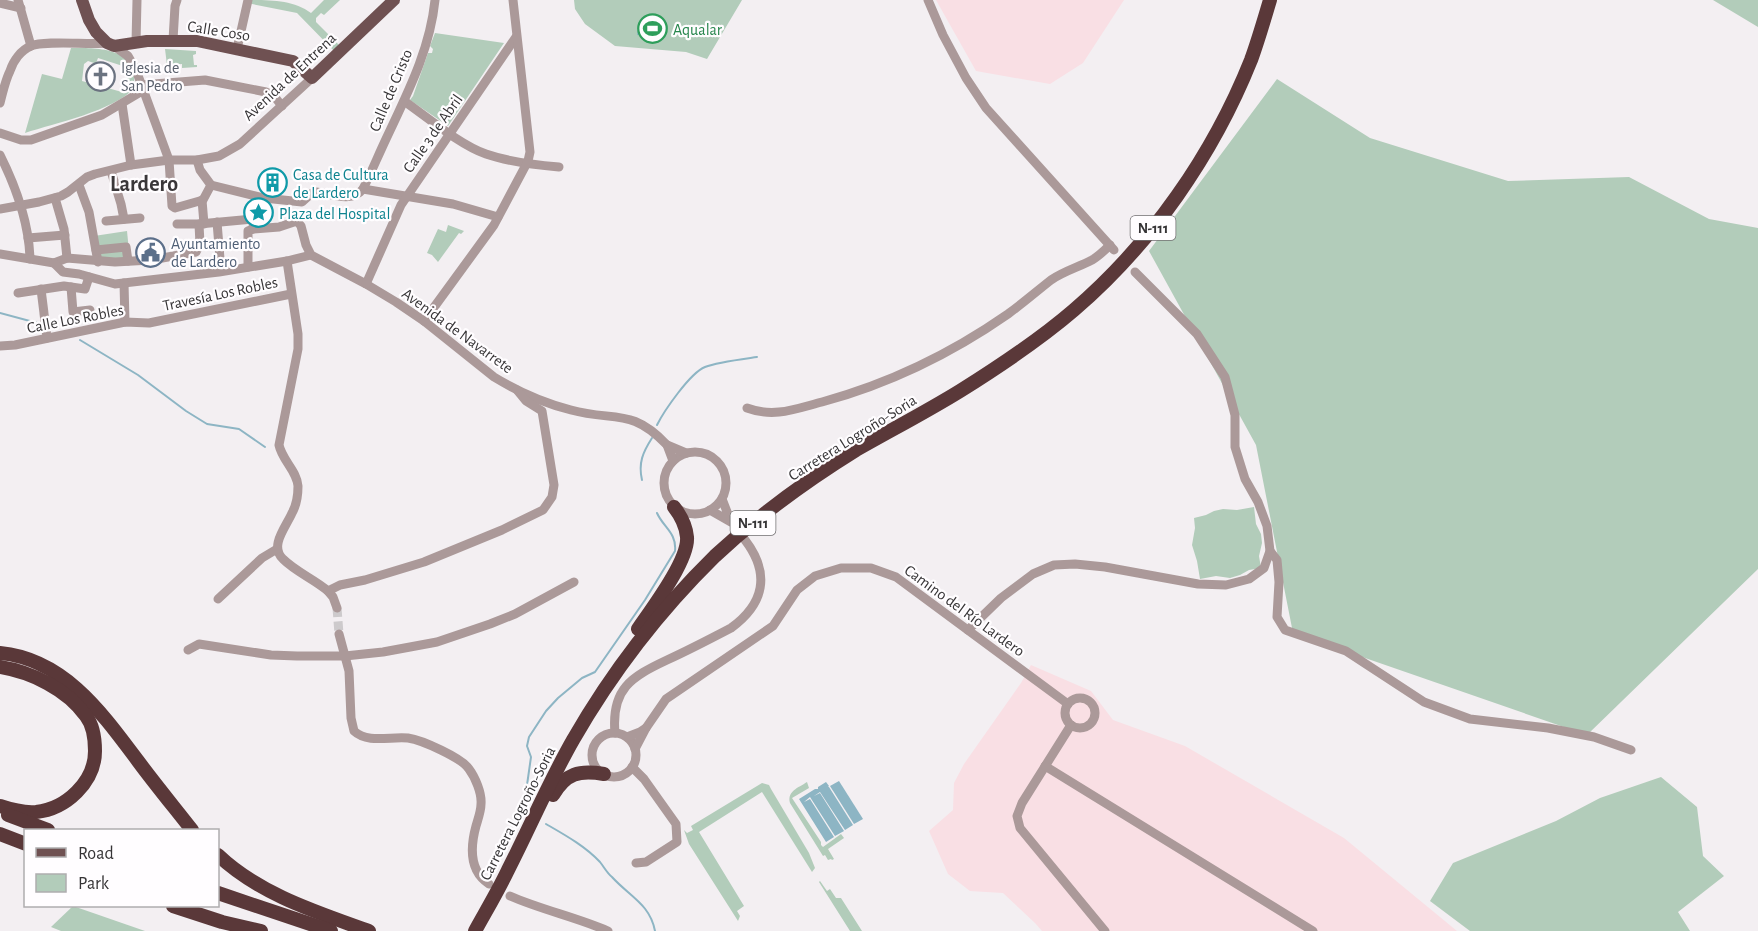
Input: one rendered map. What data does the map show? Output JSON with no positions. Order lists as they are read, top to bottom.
{
  "streets": {
    "highway": ["N-111", "Carretera Logroño-Soria"],
    "main road": ["Calle Coso", "Avenida de Entrena"],
    "street": [
      "Calle de Cristo",
      "Calle 3 de Abril",
      "Travesía Los Robles",
      "Calle Los Robles",
      "Avenida de Navarrete",
      "Camino del Río Lardero"
    ]
  },
  "crossings": [
    ["Calle Coso", "Avenida de Entrena"],
    ["Calle 3 de Abril", "Avenida de Navarrete"],
    ["Travesía Los Robles", "Calle Los Robles"]
  ],
  "districts": ["Lardero"],
  "places": {
    "sports": ["Aqualar"],
    "church": ["Iglesia de San Pedro"],
    "building": ["Casa de Cultura de Lardero"],
    "place": ["Plaza del Hospital"],
    "public building": ["Ayuntamiento de Lardero"]
  },
  "legend": ["Road", "Park"]
}
